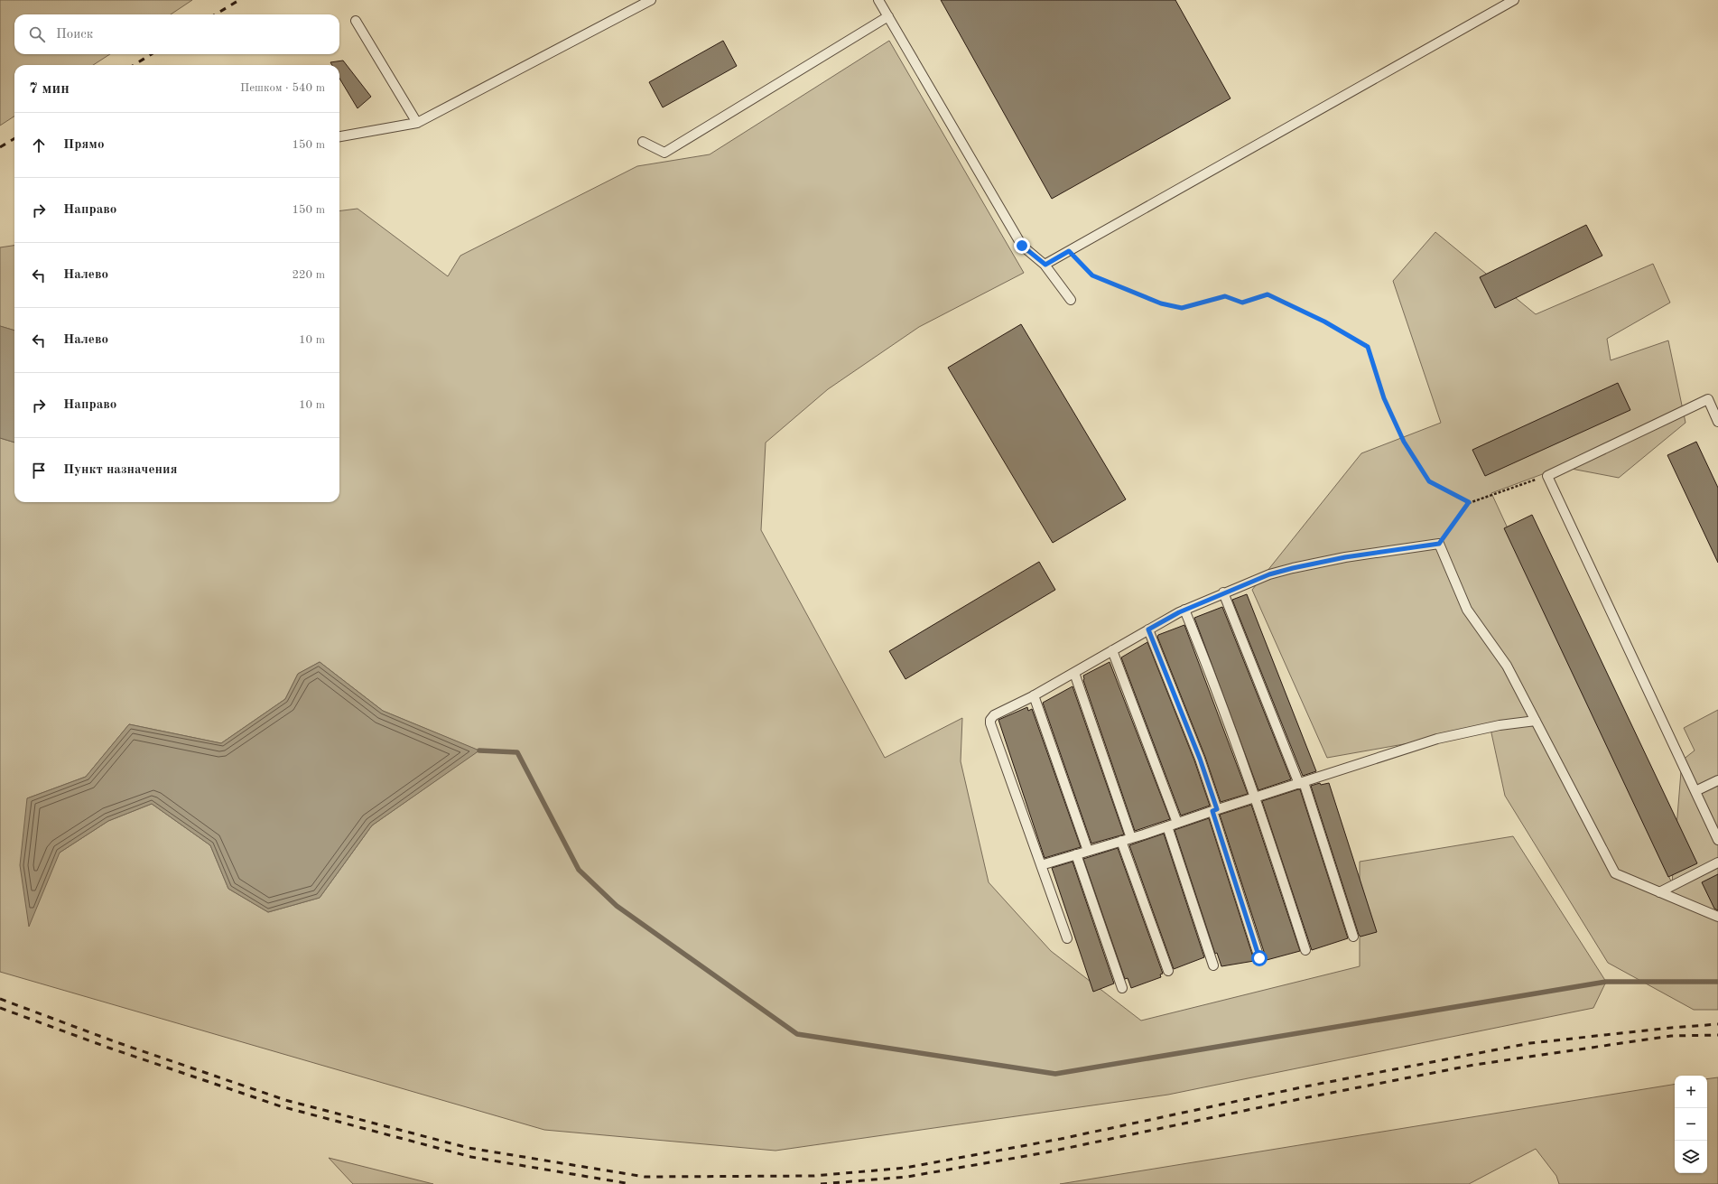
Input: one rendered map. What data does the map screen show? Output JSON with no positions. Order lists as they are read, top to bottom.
{
  "page": {
    "search": "Поиск",
    "heading": ["7 мин", "Пешком · 540 m"],
    "list": [
      ["Прямо", "150 m"],
      ["Направо", "150 m"],
      ["Налево", "220 m"],
      ["Налево", "10 m"],
      ["Направо", "10 m"],
      "Пункт назначения"
    ],
    "map_buttons": ["+", "−"]
  }
}
